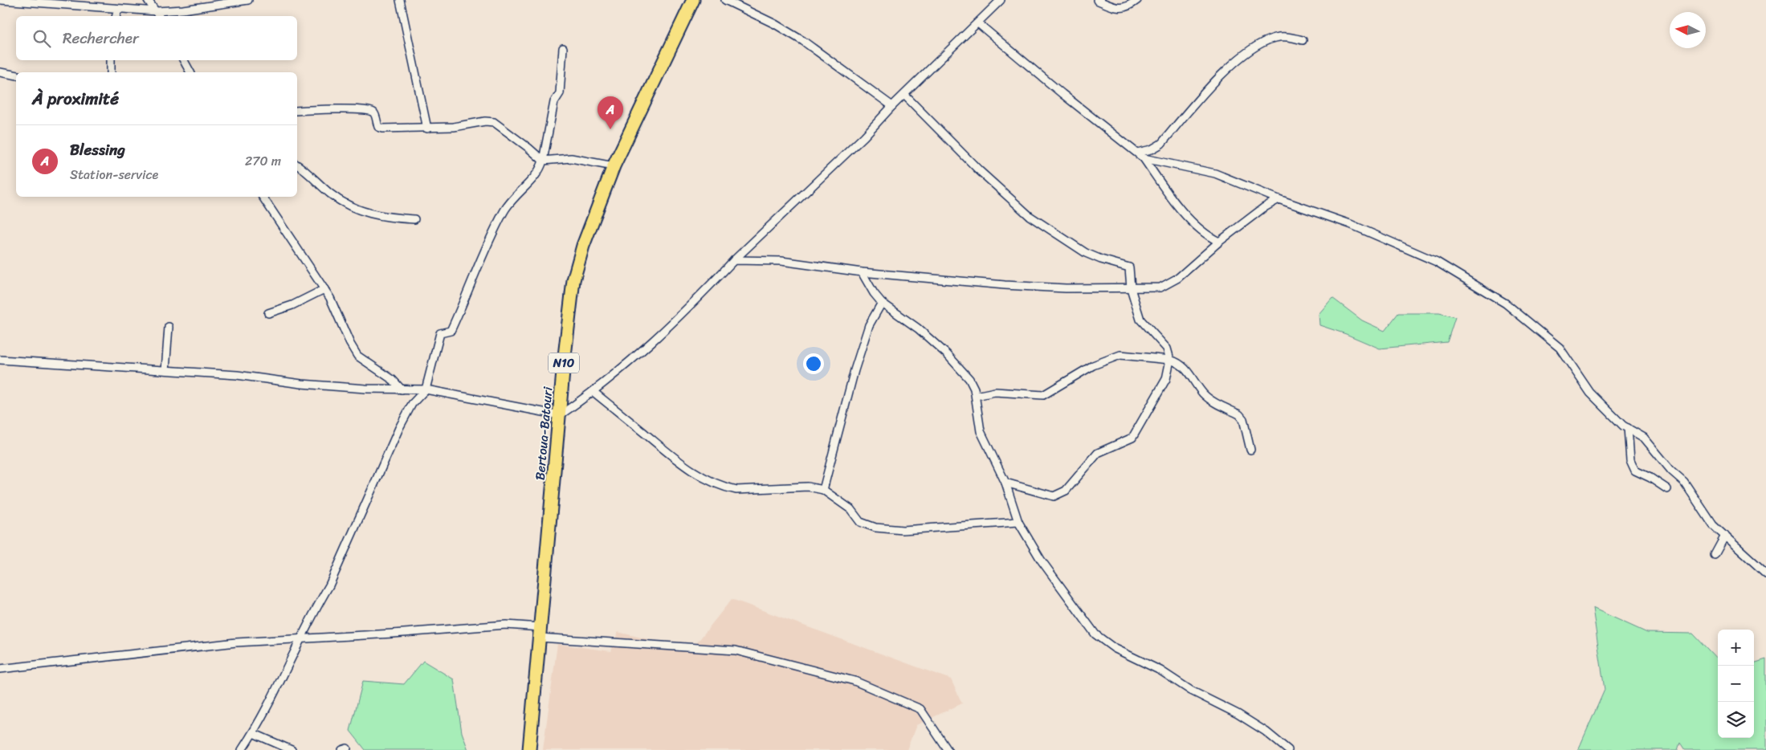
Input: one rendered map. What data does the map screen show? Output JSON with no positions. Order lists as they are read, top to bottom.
{
  "streets": {
    "highway": ["N10", "Bertoua-Batouri"]
  },
  "north": "left",
  "page": {
    "search": "Rechercher",
    "heading": "À proximité",
    "pins": "A",
    "list": [
      {
        "mark": "A",
        "name": "Blessing",
        "note": "Station-service",
        "value": "270 m"
      }
    ],
    "map_buttons": ["+", "−"]
  }
}
